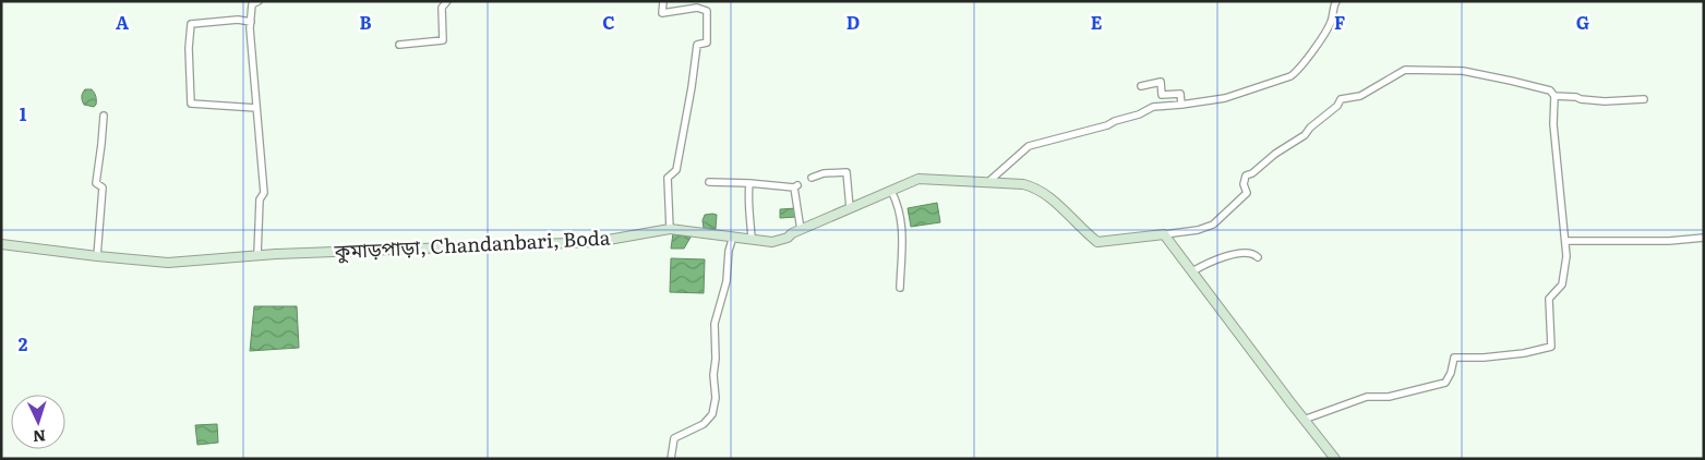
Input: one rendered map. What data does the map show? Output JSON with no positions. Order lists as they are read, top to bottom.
{
  "streets": {
    "street": ["কুমাড়পাড়া, Chandanbari, Boda"]
  },
  "north": "bottom",
  "grid": {
    "columns": [
      "A",
      "B",
      "C",
      "D",
      "E",
      "F",
      "G"
    ],
    "rows": ["1", "2"]
  }
}
